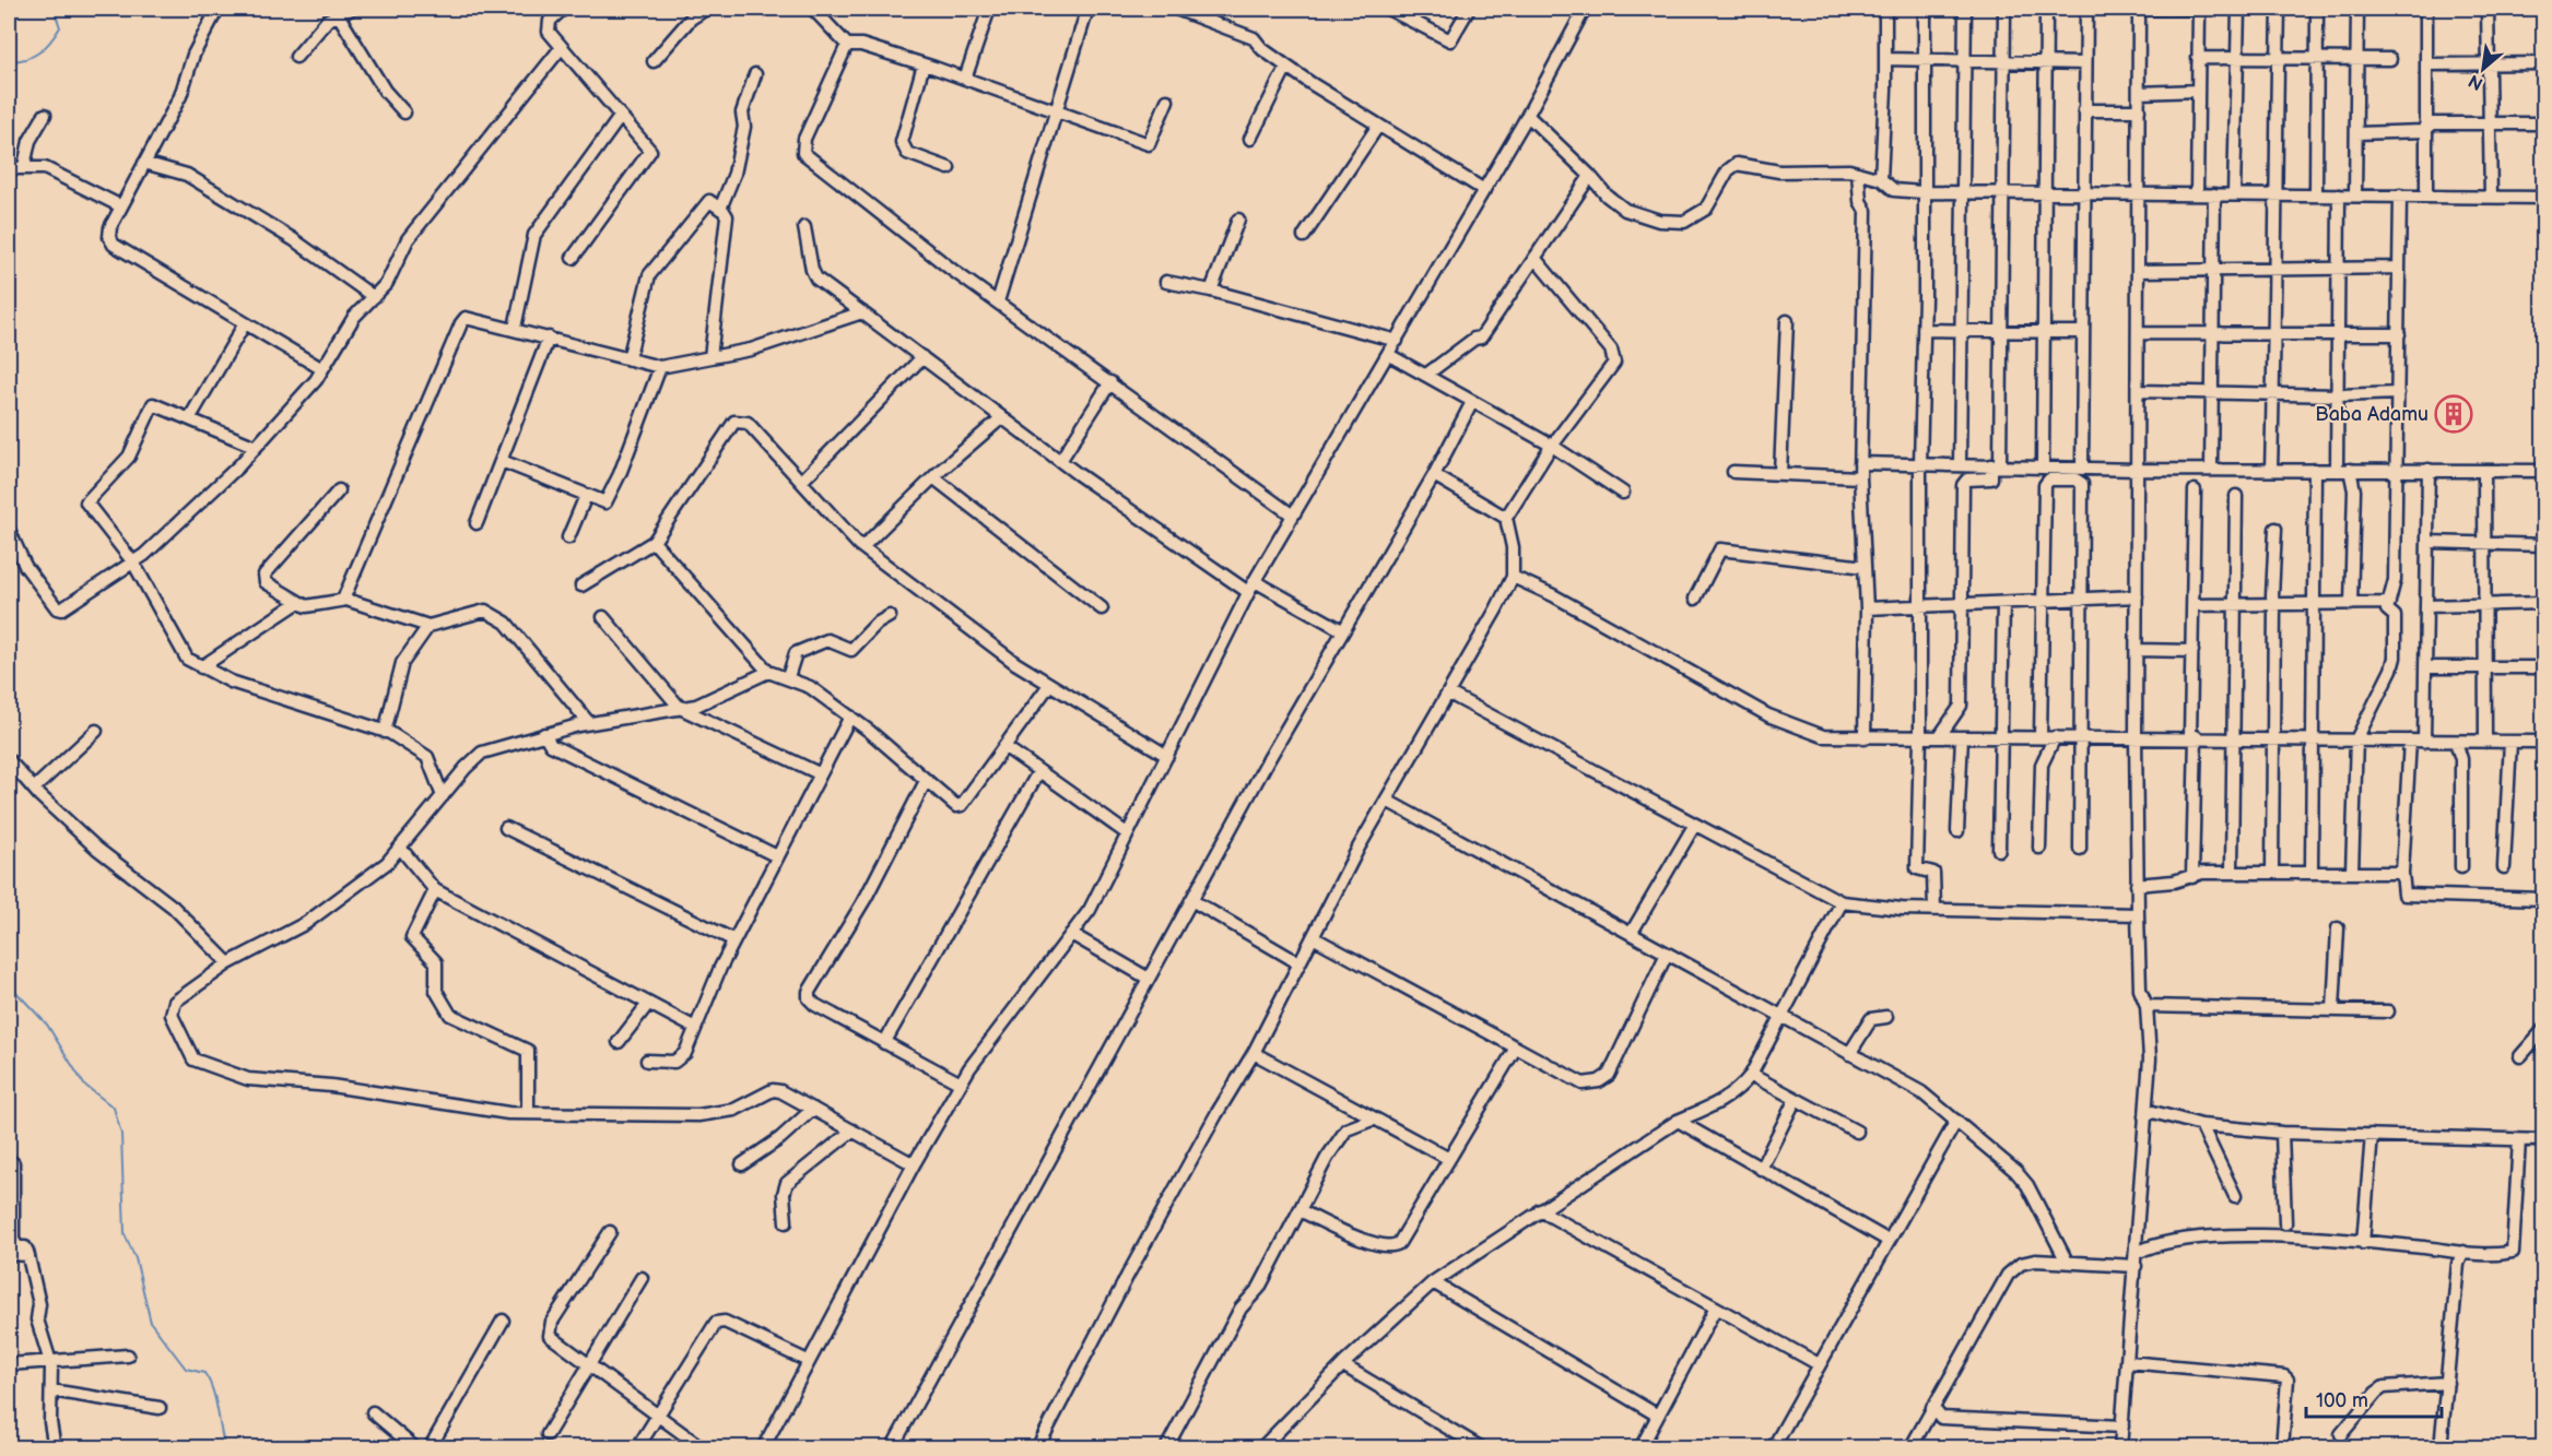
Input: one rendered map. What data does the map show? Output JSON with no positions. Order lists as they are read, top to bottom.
{
  "places": {
    "building": ["Baba Adamu"]
  },
  "scale_bar": "100 m",
  "north": "bottom left"
}
